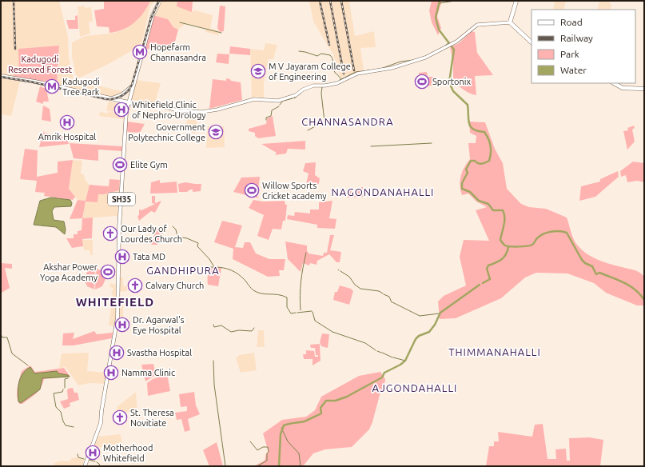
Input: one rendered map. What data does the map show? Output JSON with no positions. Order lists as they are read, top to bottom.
{
  "streets": {
    "main road": ["SH35"]
  },
  "districts": [
    "CHANNASANDRA",
    "NAGONDANAHALLI",
    "GANDHIPURA",
    "WHITEFIELD",
    "THIMMANAHALLI",
    "AJGONDAHALLI"
  ],
  "parks": ["Kadugodi Reserved Forest"],
  "places": {
    "metro station": ["Hopefarm Channasandra", "Kadugodi Tree Park"],
    "school or university": ["M V Jayaram College of Engineering", "Government Polytechnic College"],
    "sports": [
      "Sportonix",
      "Elite Gym",
      "Willow Sports Cricket academy",
      "Akshar Power Yoga Academy"
    ],
    "hospital": [
      "Whitefield Clinic of Nephro-Urology",
      "Amrik Hospital",
      "Tata MD",
      "Dr. Agarwal's Eye Hospital",
      "Svastha Hospital",
      "Namma Clinic",
      "Motherhood Whitefield"
    ],
    "church": ["Our Lady of Lourdes Church", "Calvary Church", "St. Theresa Novitiate"]
  },
  "legend": [
    "Road",
    "Railway",
    "Park",
    "Water"
  ]
}
